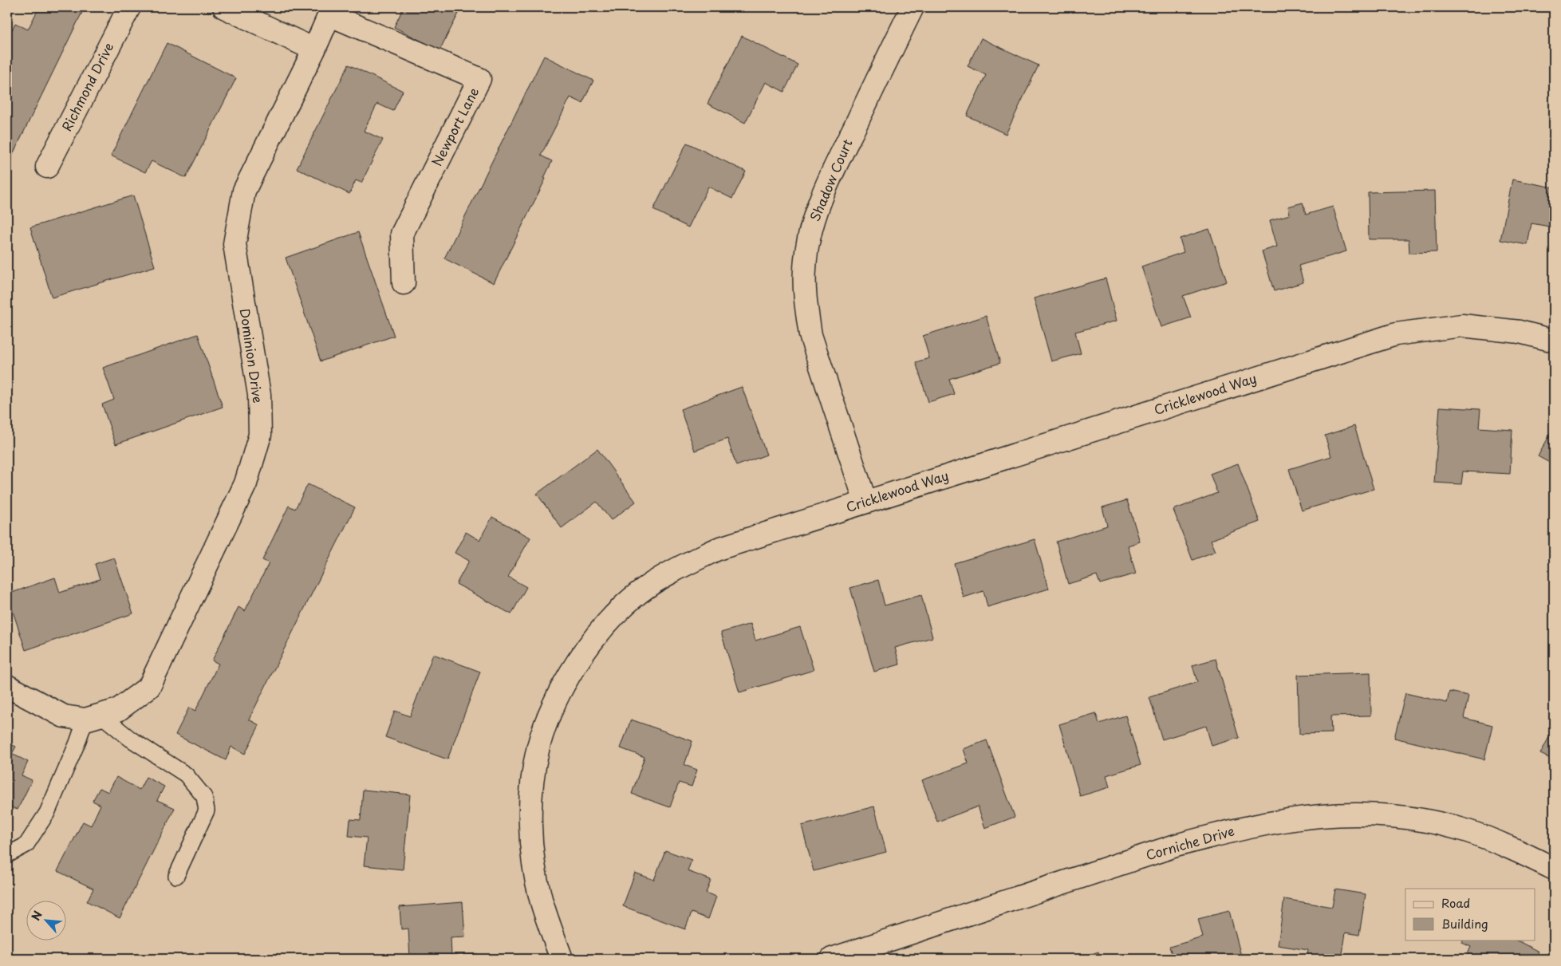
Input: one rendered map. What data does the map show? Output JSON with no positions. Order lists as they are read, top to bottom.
{
  "streets": {
    "street": [
      "Richmond Drive",
      "Newport Lane",
      "Shadow Court",
      "Dominion Drive",
      "Cricklewood Way",
      "Corniche Drive"
    ]
  },
  "crossings": [
    ["Newport Lane", "Dominion Drive"],
    ["Shadow Court", "Cricklewood Way"]
  ],
  "legend": ["Road", "Building"],
  "north": "top left"
}
